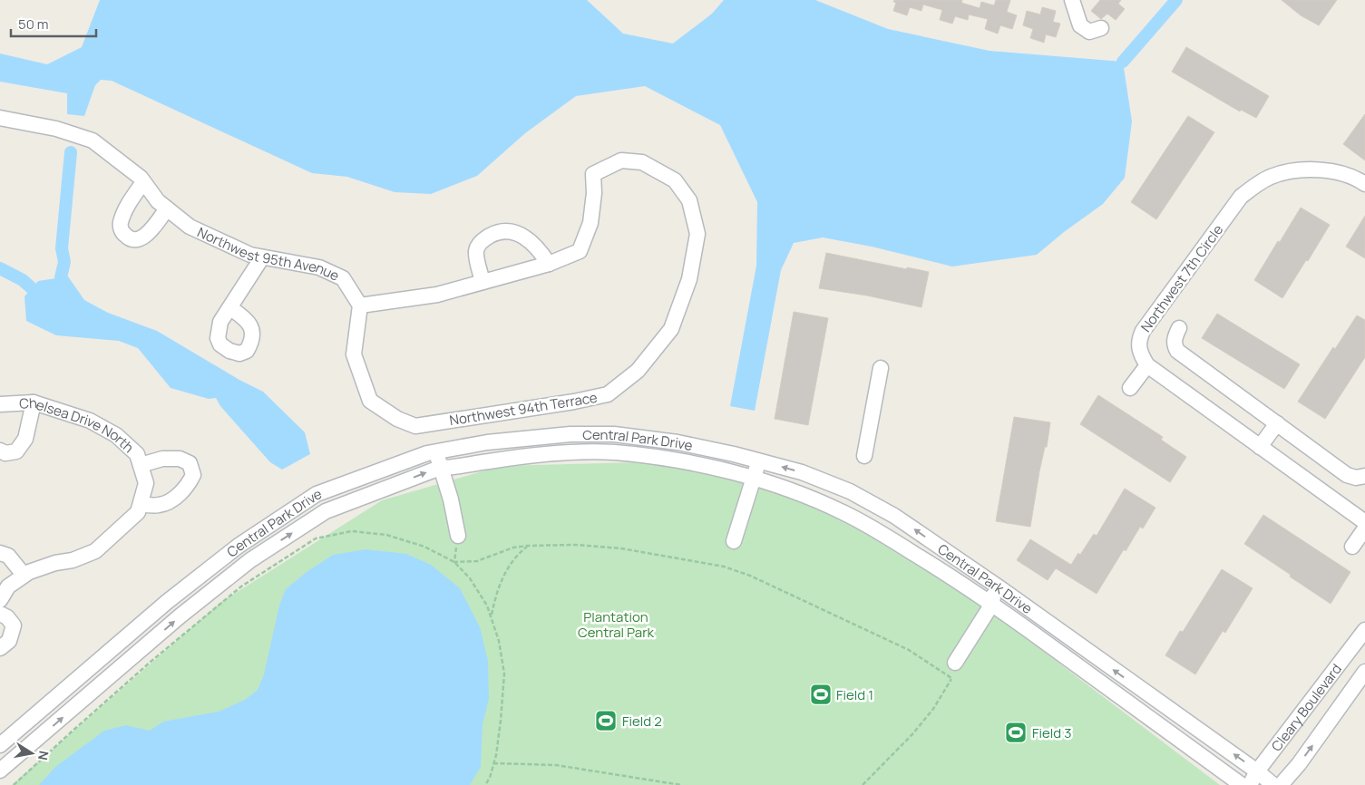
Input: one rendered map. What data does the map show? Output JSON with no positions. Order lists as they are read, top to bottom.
{
  "streets": {
    "street": [
      "Northwest 95th Avenue",
      "Northwest 7th Circle",
      "Northwest 94th Terrace",
      "Chelsea Drive North",
      "Central Park Drive",
      "Cleary Boulevard"
    ]
  },
  "crossings": [
    ["Northwest 95th Avenue", "Northwest 94th Terrace"],
    ["Central Park Drive", "Cleary Boulevard"]
  ],
  "parks": ["Plantation Central Park"],
  "places": {
    "sports": ["Field 1", "Field 2", "Field 3"]
  },
  "scale_bar": "50 m",
  "north": "right"
}
